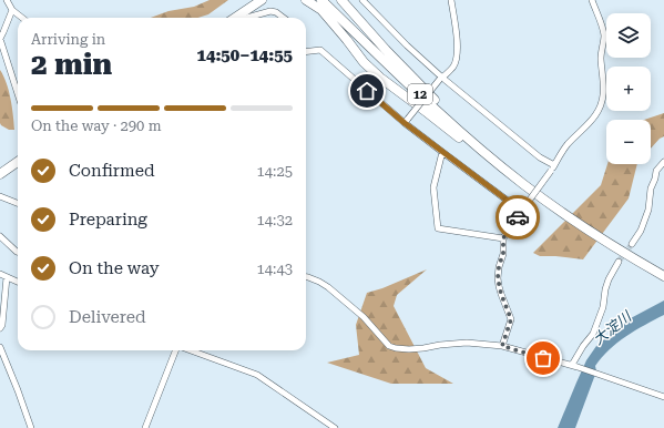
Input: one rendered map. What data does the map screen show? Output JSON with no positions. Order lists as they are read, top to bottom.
{
  "streets": {
    "highway": ["12"]
  },
  "water": ["大淀川"],
  "page": {
    "map_buttons": ["+", "−"],
    "heading": ["2 min", "Arriving in", "14:50–14:55"],
    "bar": "On the way · 290 m",
    "list": [
      ["Confirmed", "14:25"],
      ["Preparing", "14:32"],
      ["On the way", "14:43"],
      "Delivered"
    ]
  }
}
